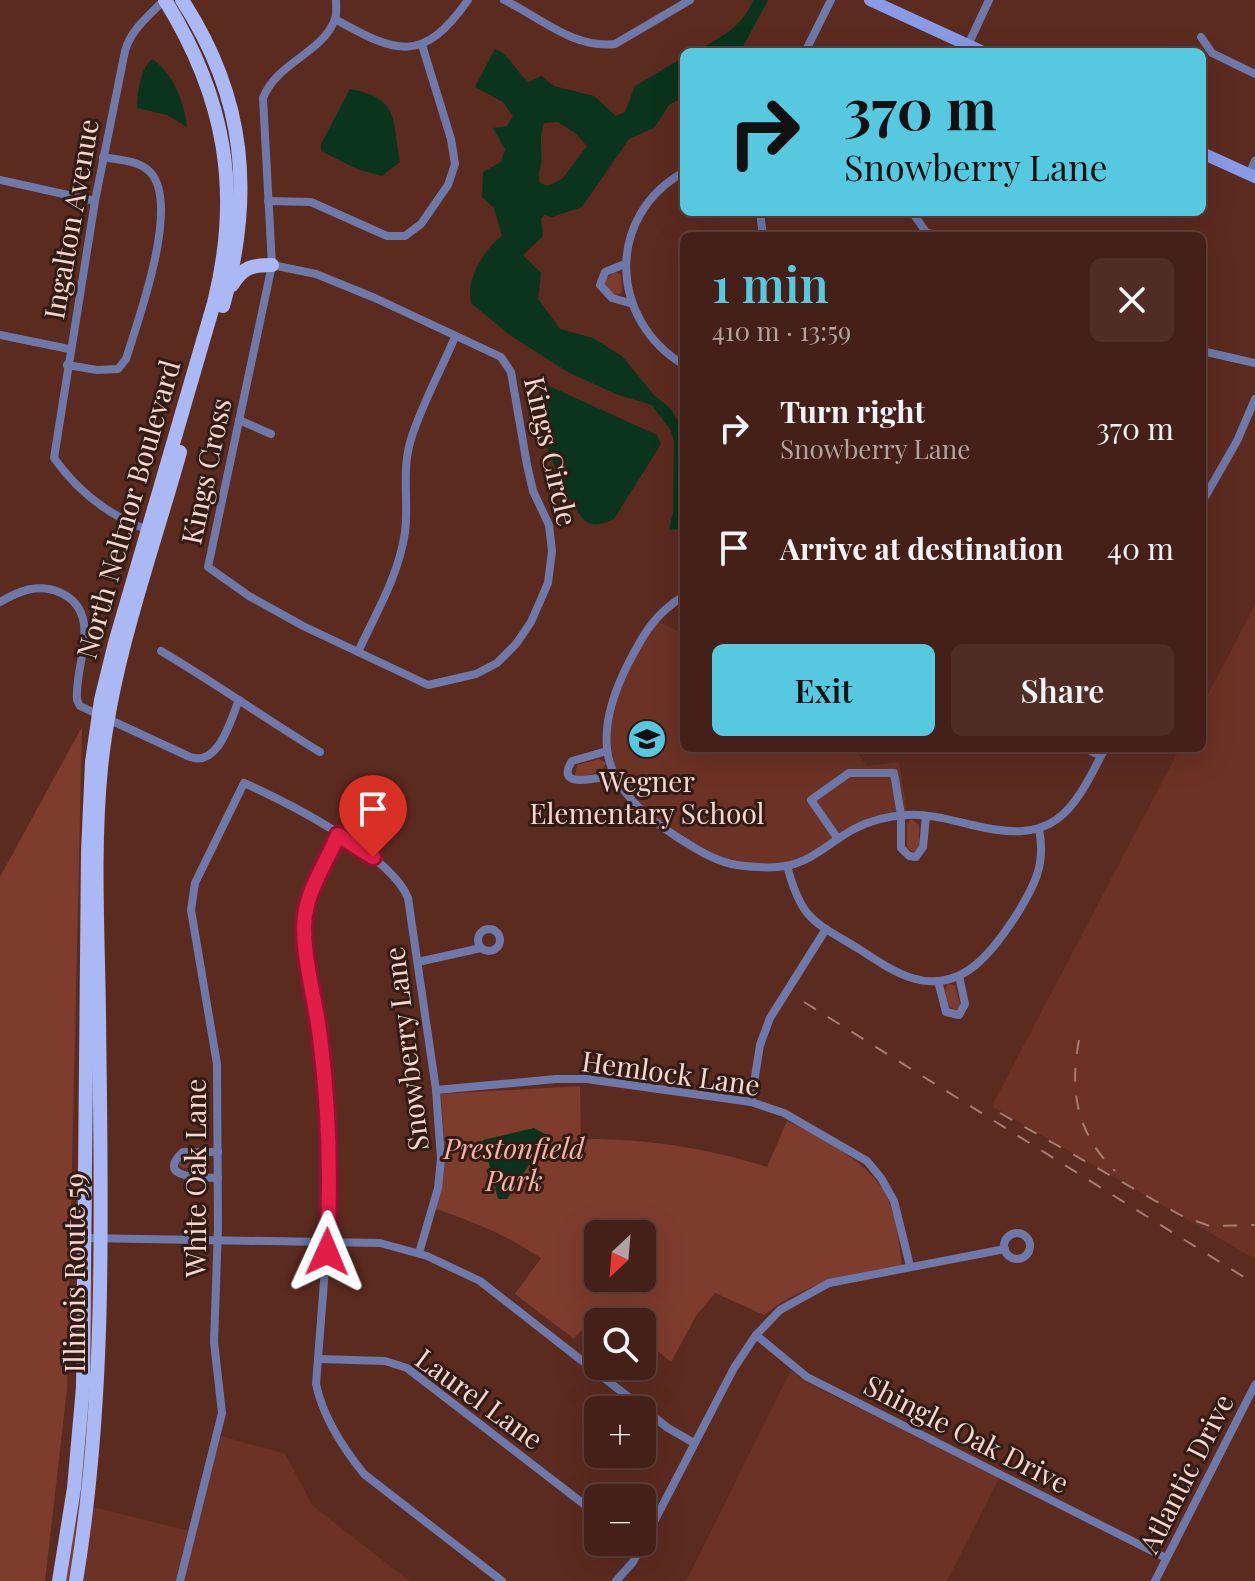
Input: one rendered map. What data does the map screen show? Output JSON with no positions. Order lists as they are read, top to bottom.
{
  "streets": {
    "main road": ["North Neltnor Boulevard", "Illinois Route 59"],
    "street": [
      "Ingalton Avenue",
      "Kings Circle",
      "Kings Cross",
      "Snowberry Lane",
      "Hemlock Lane",
      "White Oak Lane",
      "Laurel Lane",
      "Shingle Oak Drive",
      "Atlantic Drive"
    ]
  },
  "crossings": [
    ["Ingalton Avenue", "North Neltnor Boulevard"],
    ["Kings Circle", "Kings Cross"],
    ["North Neltnor Boulevard", "Illinois Route 59"],
    ["Snowberry Lane", "Hemlock Lane"],
    ["Snowberry Lane", "White Oak Lane"],
    ["Shingle Oak Drive", "Atlantic Drive"]
  ],
  "parks": ["Prestonfield Park"],
  "places": {
    "school or university": ["Wegner Elementary School"]
  },
  "north": "bottom left",
  "page": {
    "turn": ["370 m", "Snowberry Lane"],
    "heading": ["1 min", "410 m · 13:59"],
    "list": [
      {
        "name": "Turn right",
        "note": "Snowberry Lane",
        "value": "370 m"
      },
      {
        "name": "Arrive at destination",
        "value": "40 m"
      }
    ],
    "buttons": ["Exit", "Share"],
    "map_buttons": ["+", "−"]
  }
}
